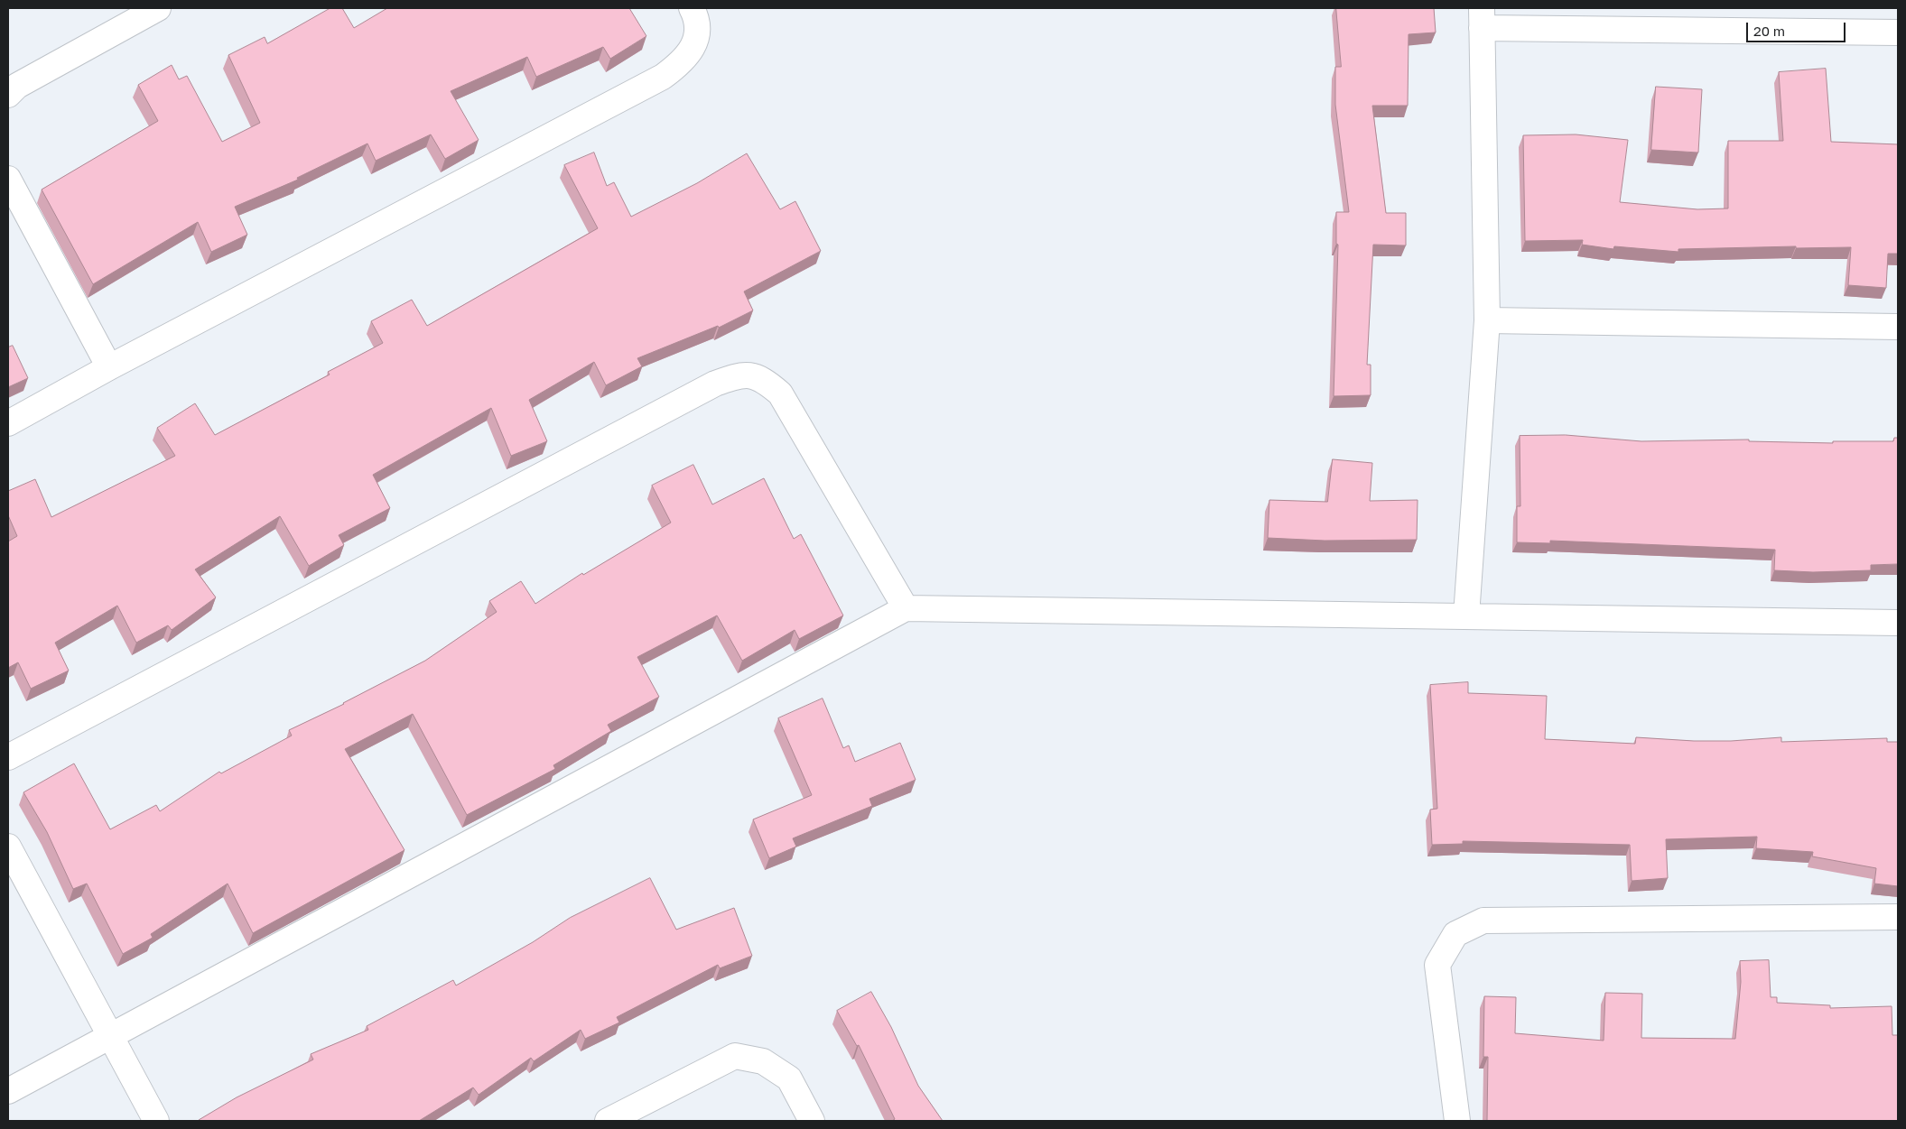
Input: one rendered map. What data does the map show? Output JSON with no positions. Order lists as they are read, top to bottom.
{
  "scale_bar": "20 m"
}
